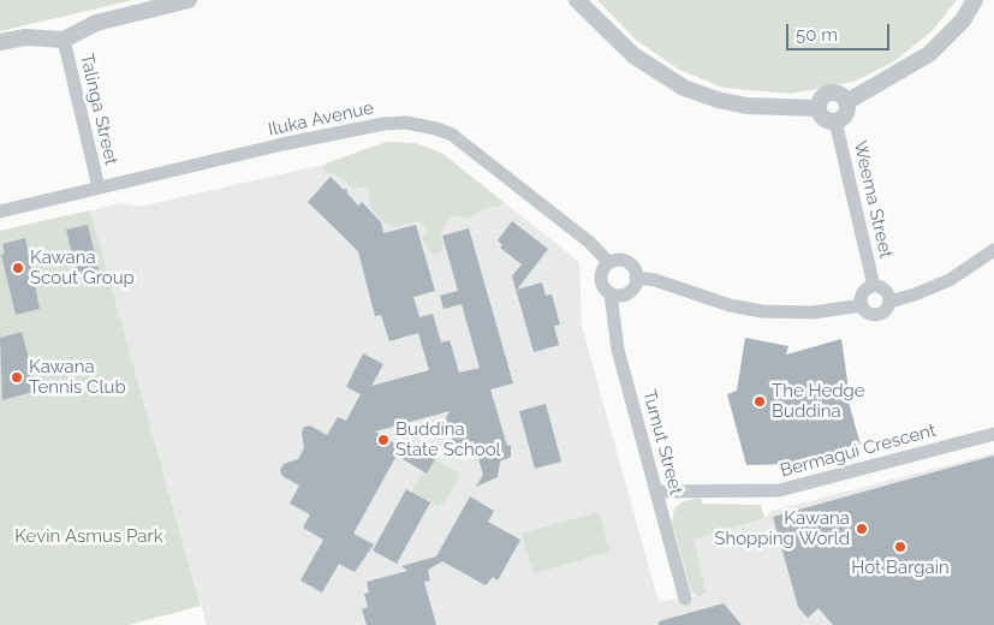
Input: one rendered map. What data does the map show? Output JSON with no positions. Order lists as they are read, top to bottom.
{
  "streets": {
    "street": [
      "Talinga Street",
      "Iluka Avenue",
      "Weema Street",
      "Tumut Street",
      "Bermagui Crescent"
    ]
  },
  "crossings": [
    ["Talinga Street", "Iluka Avenue"],
    ["Iluka Avenue", "Tumut Street"],
    ["Tumut Street", "Bermagui Crescent"]
  ],
  "parks": ["Kevin Asmus Park"],
  "places": [
    "Kawana Scout Group",
    "Kawana Tennis Club",
    "The Hedge Buddina",
    "Buddina State School",
    "Kawana Shopping World",
    "Hot Bargain"
  ],
  "scale_bar": "50 m"
}
